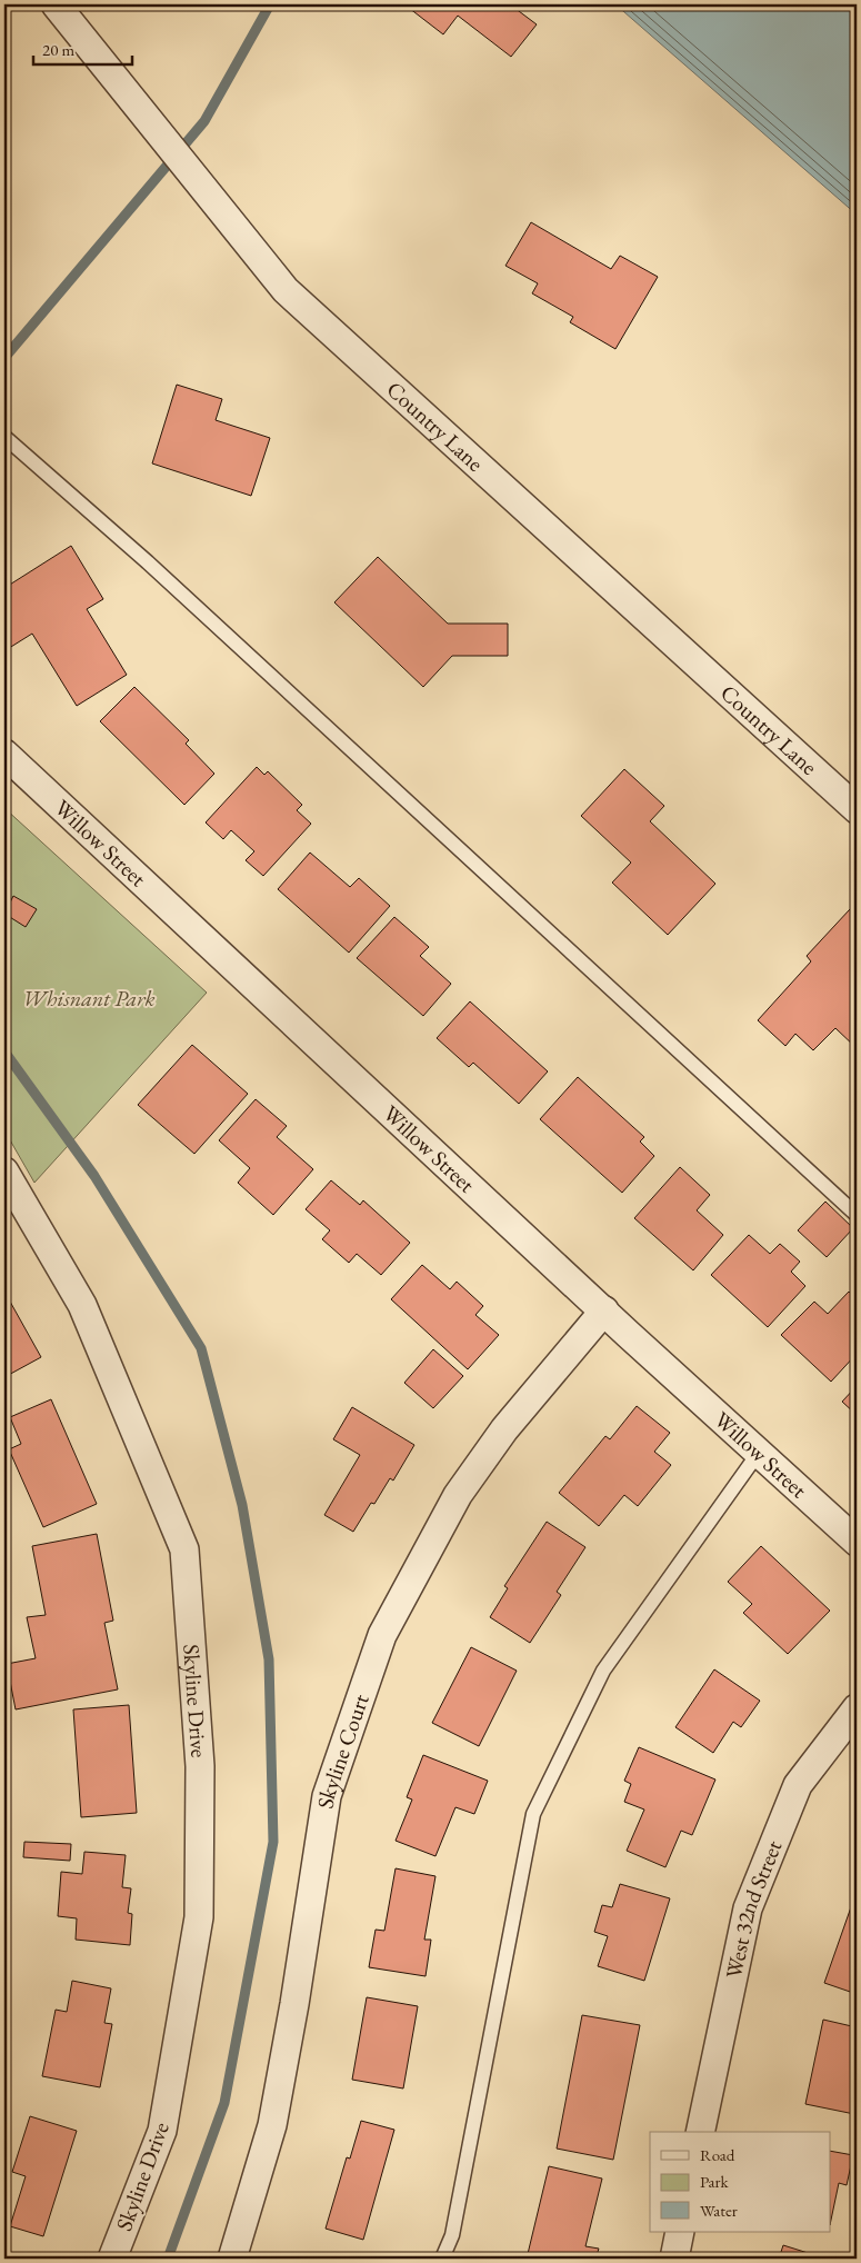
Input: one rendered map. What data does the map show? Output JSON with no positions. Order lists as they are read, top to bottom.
{
  "streets": {
    "street": [
      "Country Lane",
      "Willow Street",
      "Skyline Drive",
      "Skyline Court",
      "West 32nd Street"
    ]
  },
  "crossings": [
    ["Willow Street", "Skyline Court"]
  ],
  "parks": ["Whisnant Park"],
  "legend": ["Road", "Park", "Water"],
  "scale_bar": "20 m"
}
